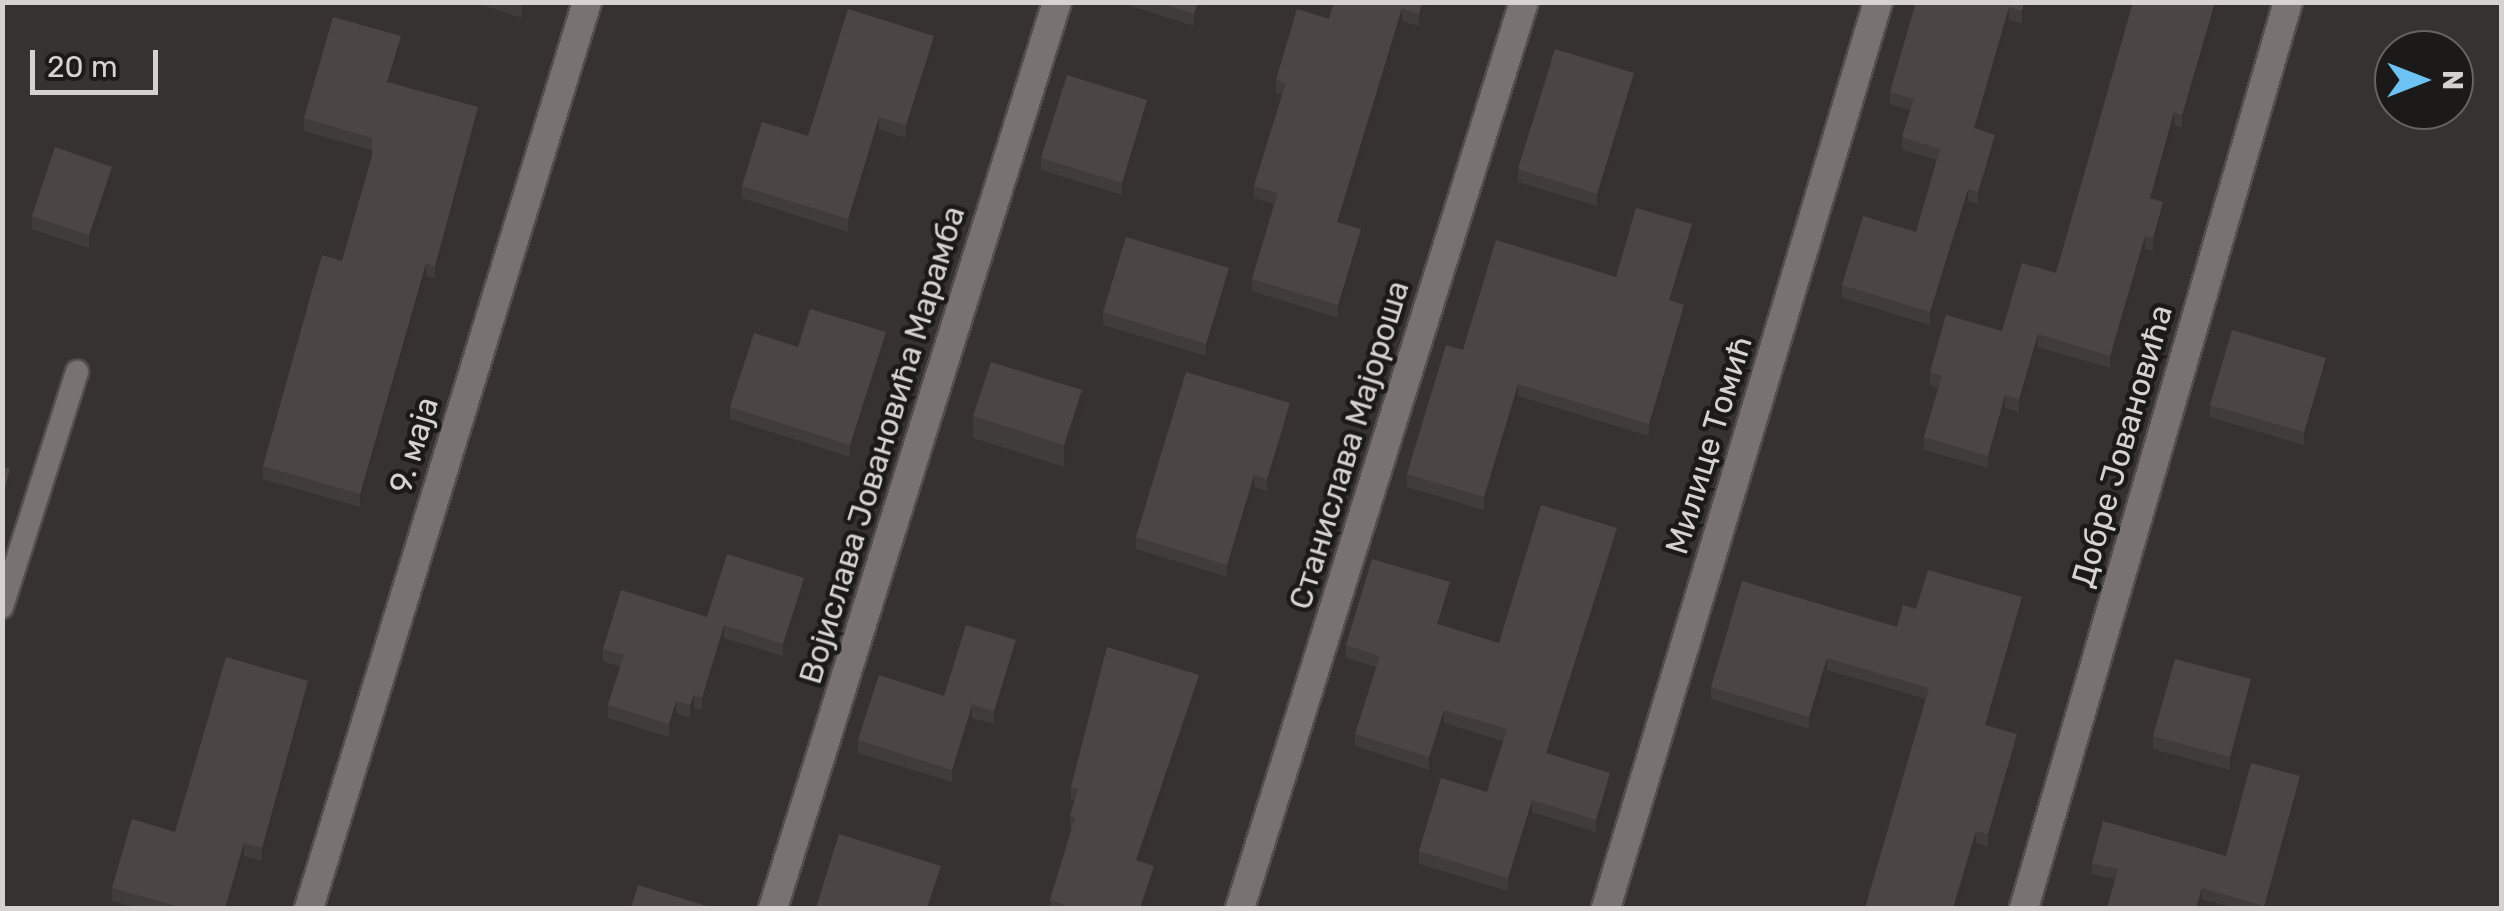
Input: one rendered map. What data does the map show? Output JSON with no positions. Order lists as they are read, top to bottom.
{
  "streets": {
    "street": [
      "9. маја",
      "Војислава Јовановића Марамба",
      "Станислава Мајороша",
      "Милице Томић",
      "Добре Јовановића"
    ]
  },
  "scale_bar": "20 m",
  "north": "right"
}
